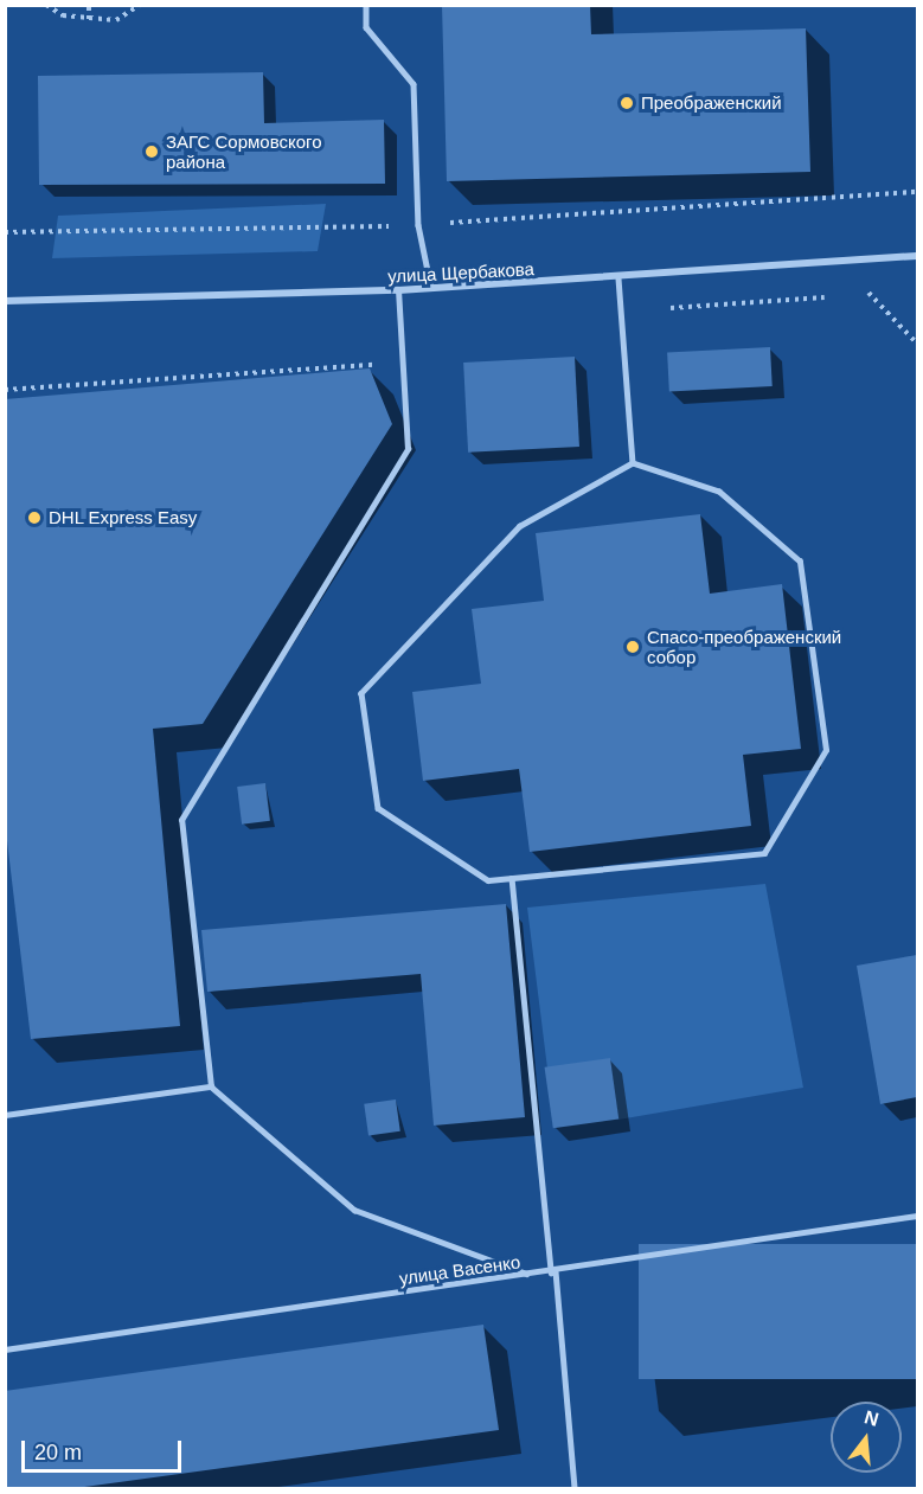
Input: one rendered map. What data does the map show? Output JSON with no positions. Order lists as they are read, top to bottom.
{
  "streets": {
    "street": ["улица Щербакова"],
    "lane": ["улица Васенко"]
  },
  "places": [
    "Преображенский",
    "ЗАГС Сормовского района",
    "DHL Express Easy",
    "Спасо-преображенский собор"
  ],
  "scale_bar": "20 m",
  "north": "top"
}
